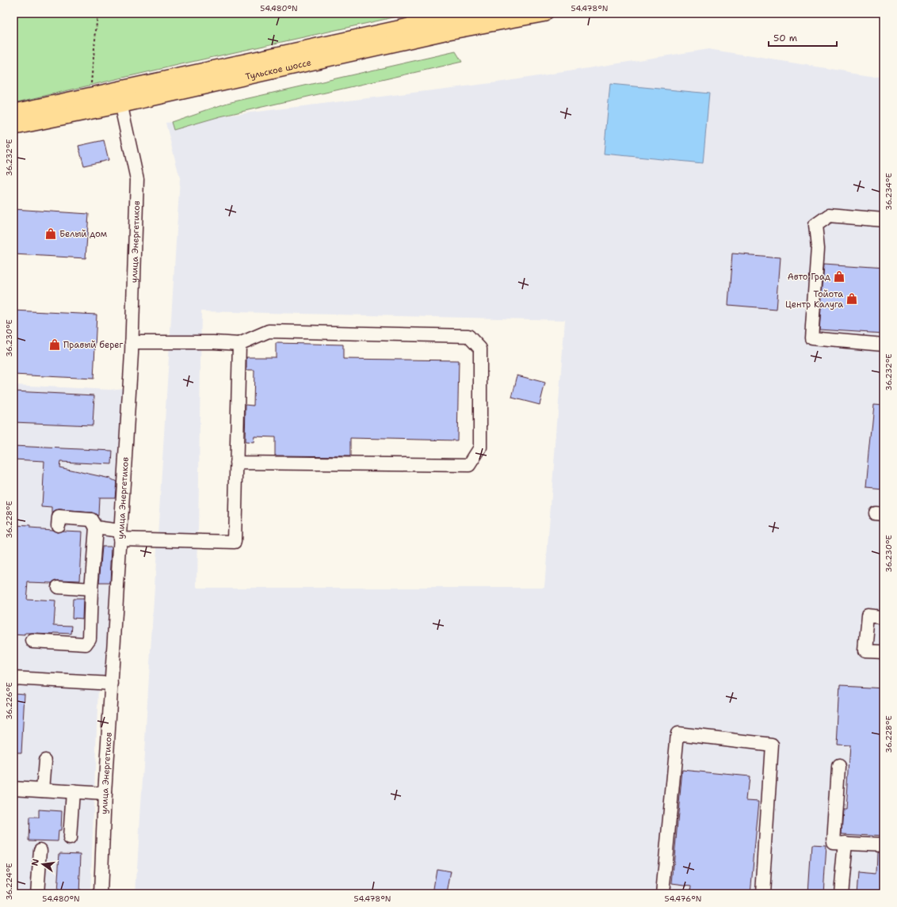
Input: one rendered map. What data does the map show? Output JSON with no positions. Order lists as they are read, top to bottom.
{
  "streets": {
    "main road": ["Тульское шоссе"],
    "street": ["улица Энергетиков"]
  },
  "crossings": [
    ["Тульское шоссе", "улица Энергетиков"]
  ],
  "places": {
    "shop": [
      "Белый дом",
      "Авто Град",
      "Тойота Центр Калуга",
      "Правый берег"
    ]
  },
  "scale_bar": "50 m",
  "north": "left",
  "coordinates": [
    "54.480°N",
    "54.478°N",
    "36.232°E",
    "36.234°E",
    "36.230°E",
    "36.228°E",
    "36.226°E",
    "36.224°E",
    "54.476°N"
  ]
}
